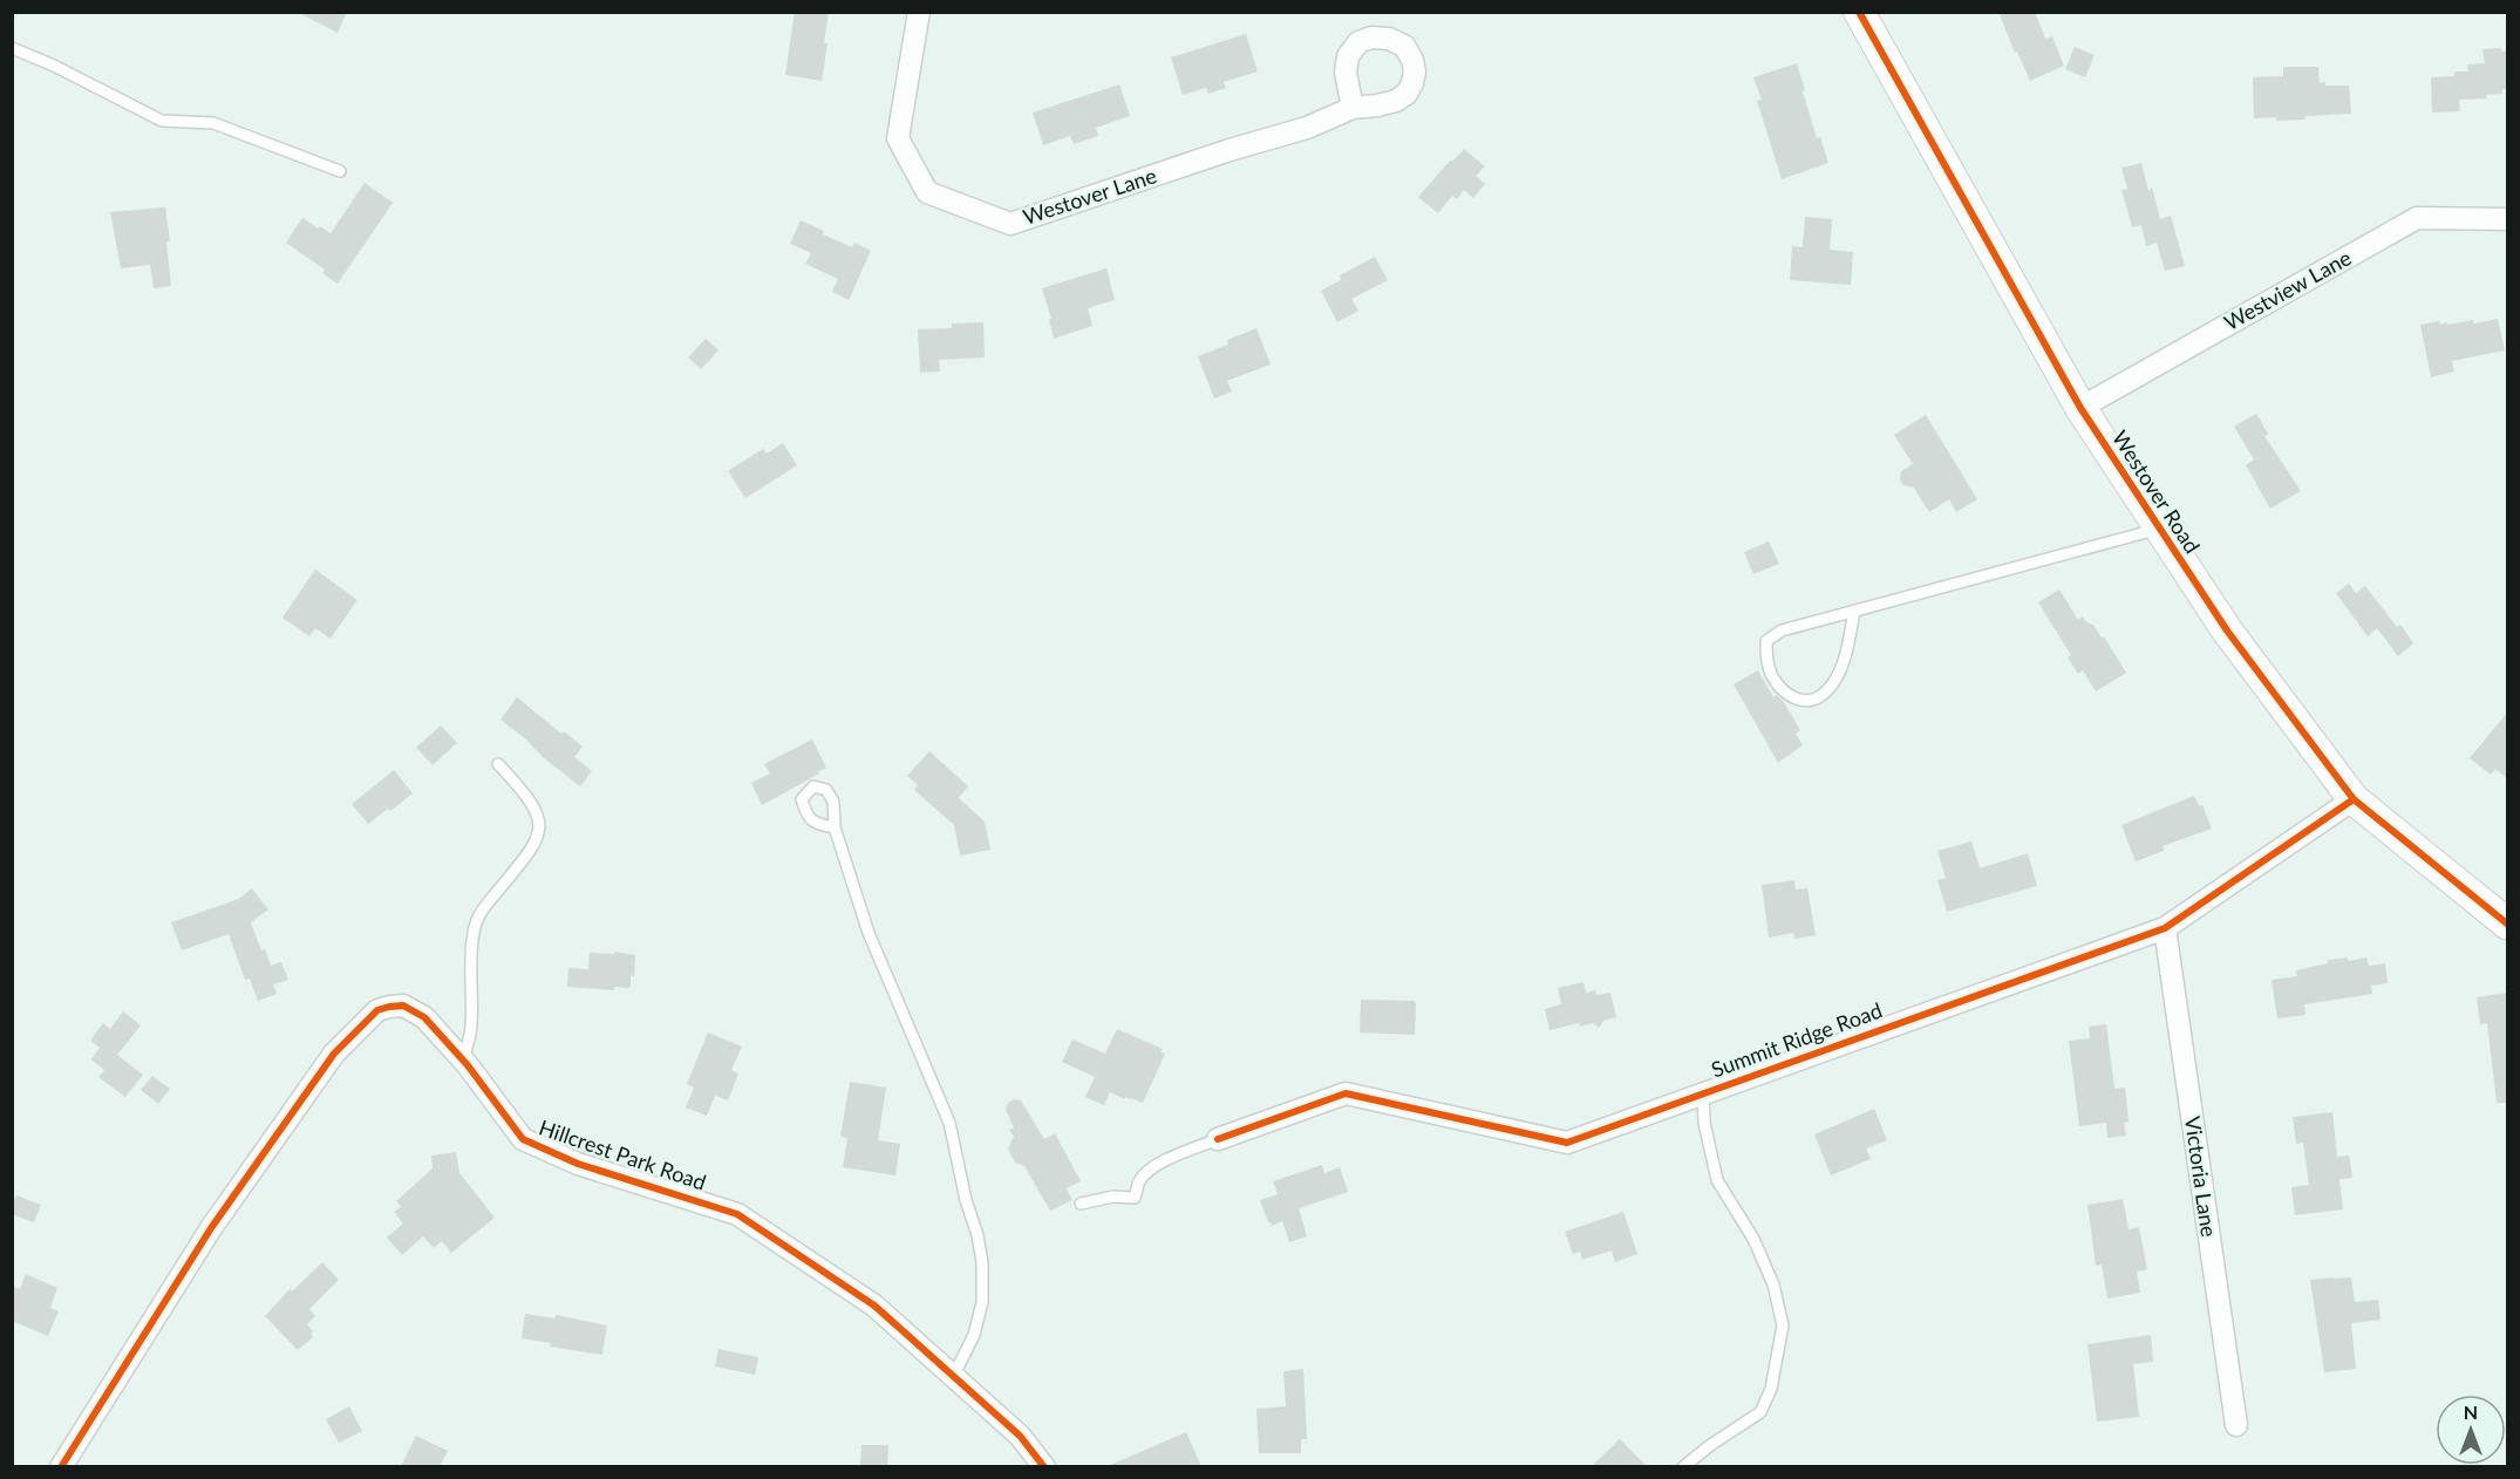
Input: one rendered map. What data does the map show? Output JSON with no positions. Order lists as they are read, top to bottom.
{
  "streets": {
    "street": [
      "Westover Lane",
      "Westview Lane",
      "Westover Road",
      "Summit Ridge Road",
      "Hillcrest Park Road",
      "Victoria Lane"
    ]
  },
  "crossings": [
    ["Westview Lane", "Westover Road"],
    ["Westover Road", "Summit Ridge Road"],
    ["Summit Ridge Road", "Victoria Lane"]
  ],
  "north": "top"
}
